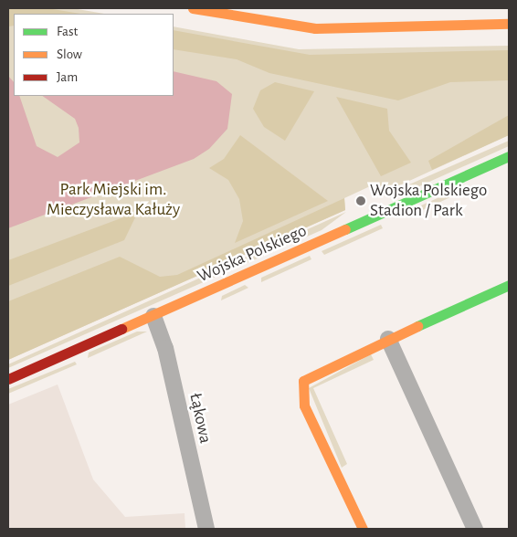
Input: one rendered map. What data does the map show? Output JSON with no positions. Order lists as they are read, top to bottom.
{
  "streets": {
    "street": ["Wojska Polskiego", "Łąkowa"]
  },
  "crossings": [
    ["Wojska Polskiego", "Łąkowa"]
  ],
  "parks": ["Park Miejski im. Mieczysława Kałuży"],
  "places": ["Wojska Polskiego Stadion / Park"],
  "legend": ["Fast", "Slow", "Jam"]
}
